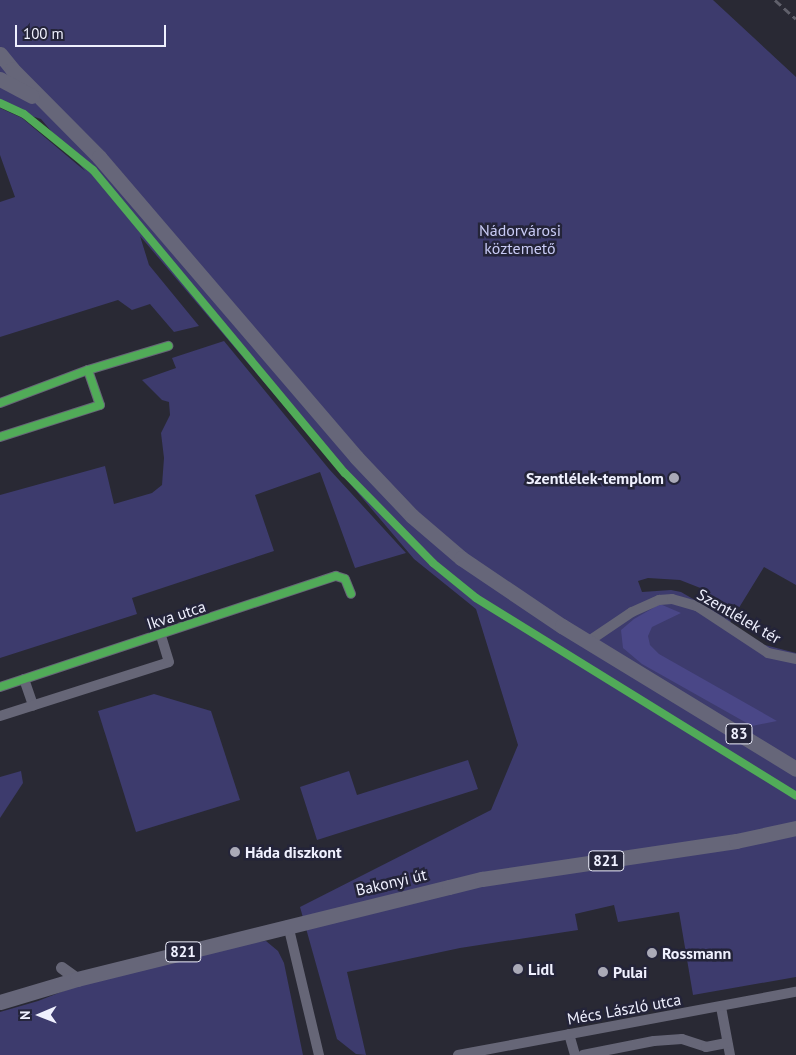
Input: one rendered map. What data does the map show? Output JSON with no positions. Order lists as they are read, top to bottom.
{
  "streets": {
    "main road": ["83", "821", "Bakonyi út"],
    "street": ["Ikva utca", "Szentlélek tér", "Mécs László utca"]
  },
  "crossings": [
    ["Szentlélek tér", "83"]
  ],
  "parks": ["Nádorvárosi köztemető"],
  "places": [
    "Szentlélek-templom",
    "Háda diszkont",
    "Rossmann",
    "Lidl",
    "Pulai"
  ],
  "scale_bar": "100 m",
  "north": "left"
}
